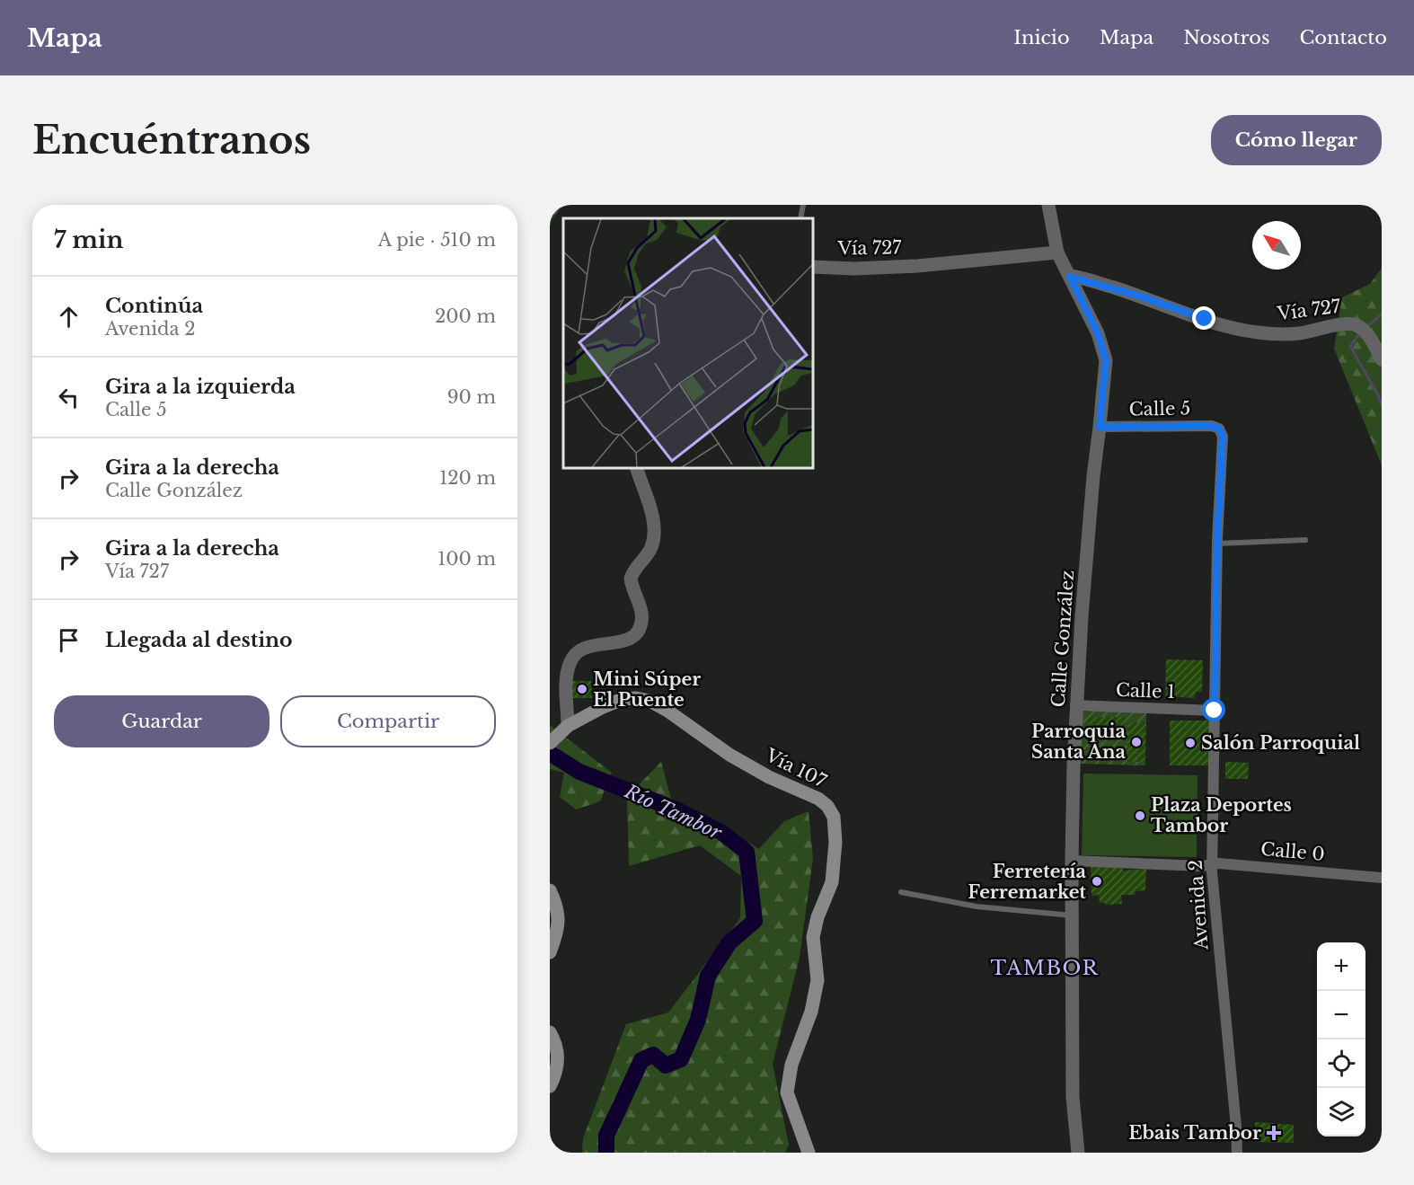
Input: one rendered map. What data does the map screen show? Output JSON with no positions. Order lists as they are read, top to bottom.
{
  "streets": {
    "main road": ["Vía 107"],
    "street": [
      "Vía 727",
      "Calle 5",
      "Calle González",
      "Calle 1",
      "Calle 0",
      "Avenida 2"
    ]
  },
  "crossings": [
    ["Vía 727", "Calle González"],
    ["Calle 5", "Calle González"],
    ["Calle 5", "Avenida 2"],
    ["Calle González", "Calle 1"],
    ["Calle González", "Calle 0"],
    ["Calle 1", "Avenida 2"],
    ["Calle 0", "Avenida 2"]
  ],
  "districts": ["TAMBOR"],
  "water": ["Río Tambor"],
  "places": {
    "other": [
      "Mini Súper El Puente",
      "Parroquia Santa Ana",
      "Salón Parroquial",
      "Plaza Deportes Tambor",
      "Ferretería Ferremarket"
    ],
    "health": ["Ebais Tambor"]
  },
  "north": "top left",
  "page": {
    "header": "Mapa",
    "nav": [
      "Inicio",
      "Mapa",
      "Nosotros",
      "Contacto"
    ],
    "buttons": [
      "Cómo llegar",
      ["Guardar", "Compartir"]
    ],
    "title": "Encuéntranos",
    "heading": ["7 min", "A pie · 510 m"],
    "list": [
      ["Continúa", "Avenida 2", "200 m"],
      ["Gira a la izquierda", "Calle 5", "90 m"],
      ["Gira a la derecha", "Calle González", "120 m"],
      ["Gira a la derecha", "Vía 727", "100 m"],
      "Llegada al destino"
    ],
    "map_buttons": ["+", "−"]
  }
}
